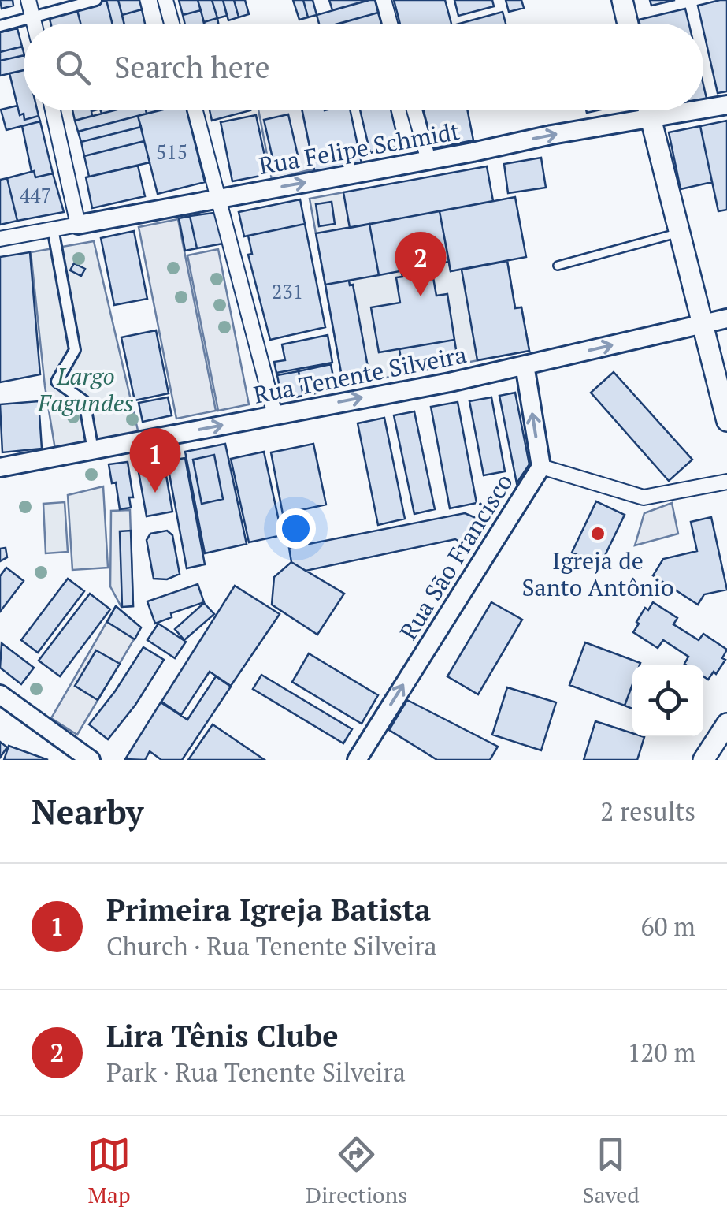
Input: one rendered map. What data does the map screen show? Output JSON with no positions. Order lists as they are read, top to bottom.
{
  "streets": {
    "street": ["Rua Felipe Schmidt", "Rua Tenente Silveira", "Rua São Francisco"]
  },
  "crossings": [
    ["Rua Tenente Silveira", "Rua São Francisco"]
  ],
  "one_way": ["Rua Felipe Schmidt", "Rua São Francisco"],
  "parks": ["Largo Fagundes"],
  "places": ["Igreja de Santo Antônio"],
  "house_numbers": ["515", "447", "231"],
  "page": {
    "search": "Search here",
    "pins": ["2", "1"],
    "heading": ["Nearby", "2 results"],
    "list": [
      {
        "mark": "1",
        "name": "Primeira Igreja Batista",
        "note": "Church · Rua Tenente Silveira",
        "value": "60 m"
      },
      {
        "mark": "2",
        "name": "Lira Tênis Clube",
        "note": "Park · Rua Tenente Silveira",
        "value": "120 m"
      }
    ],
    "nav": ["Map", "Directions", "Saved"]
  }
}
